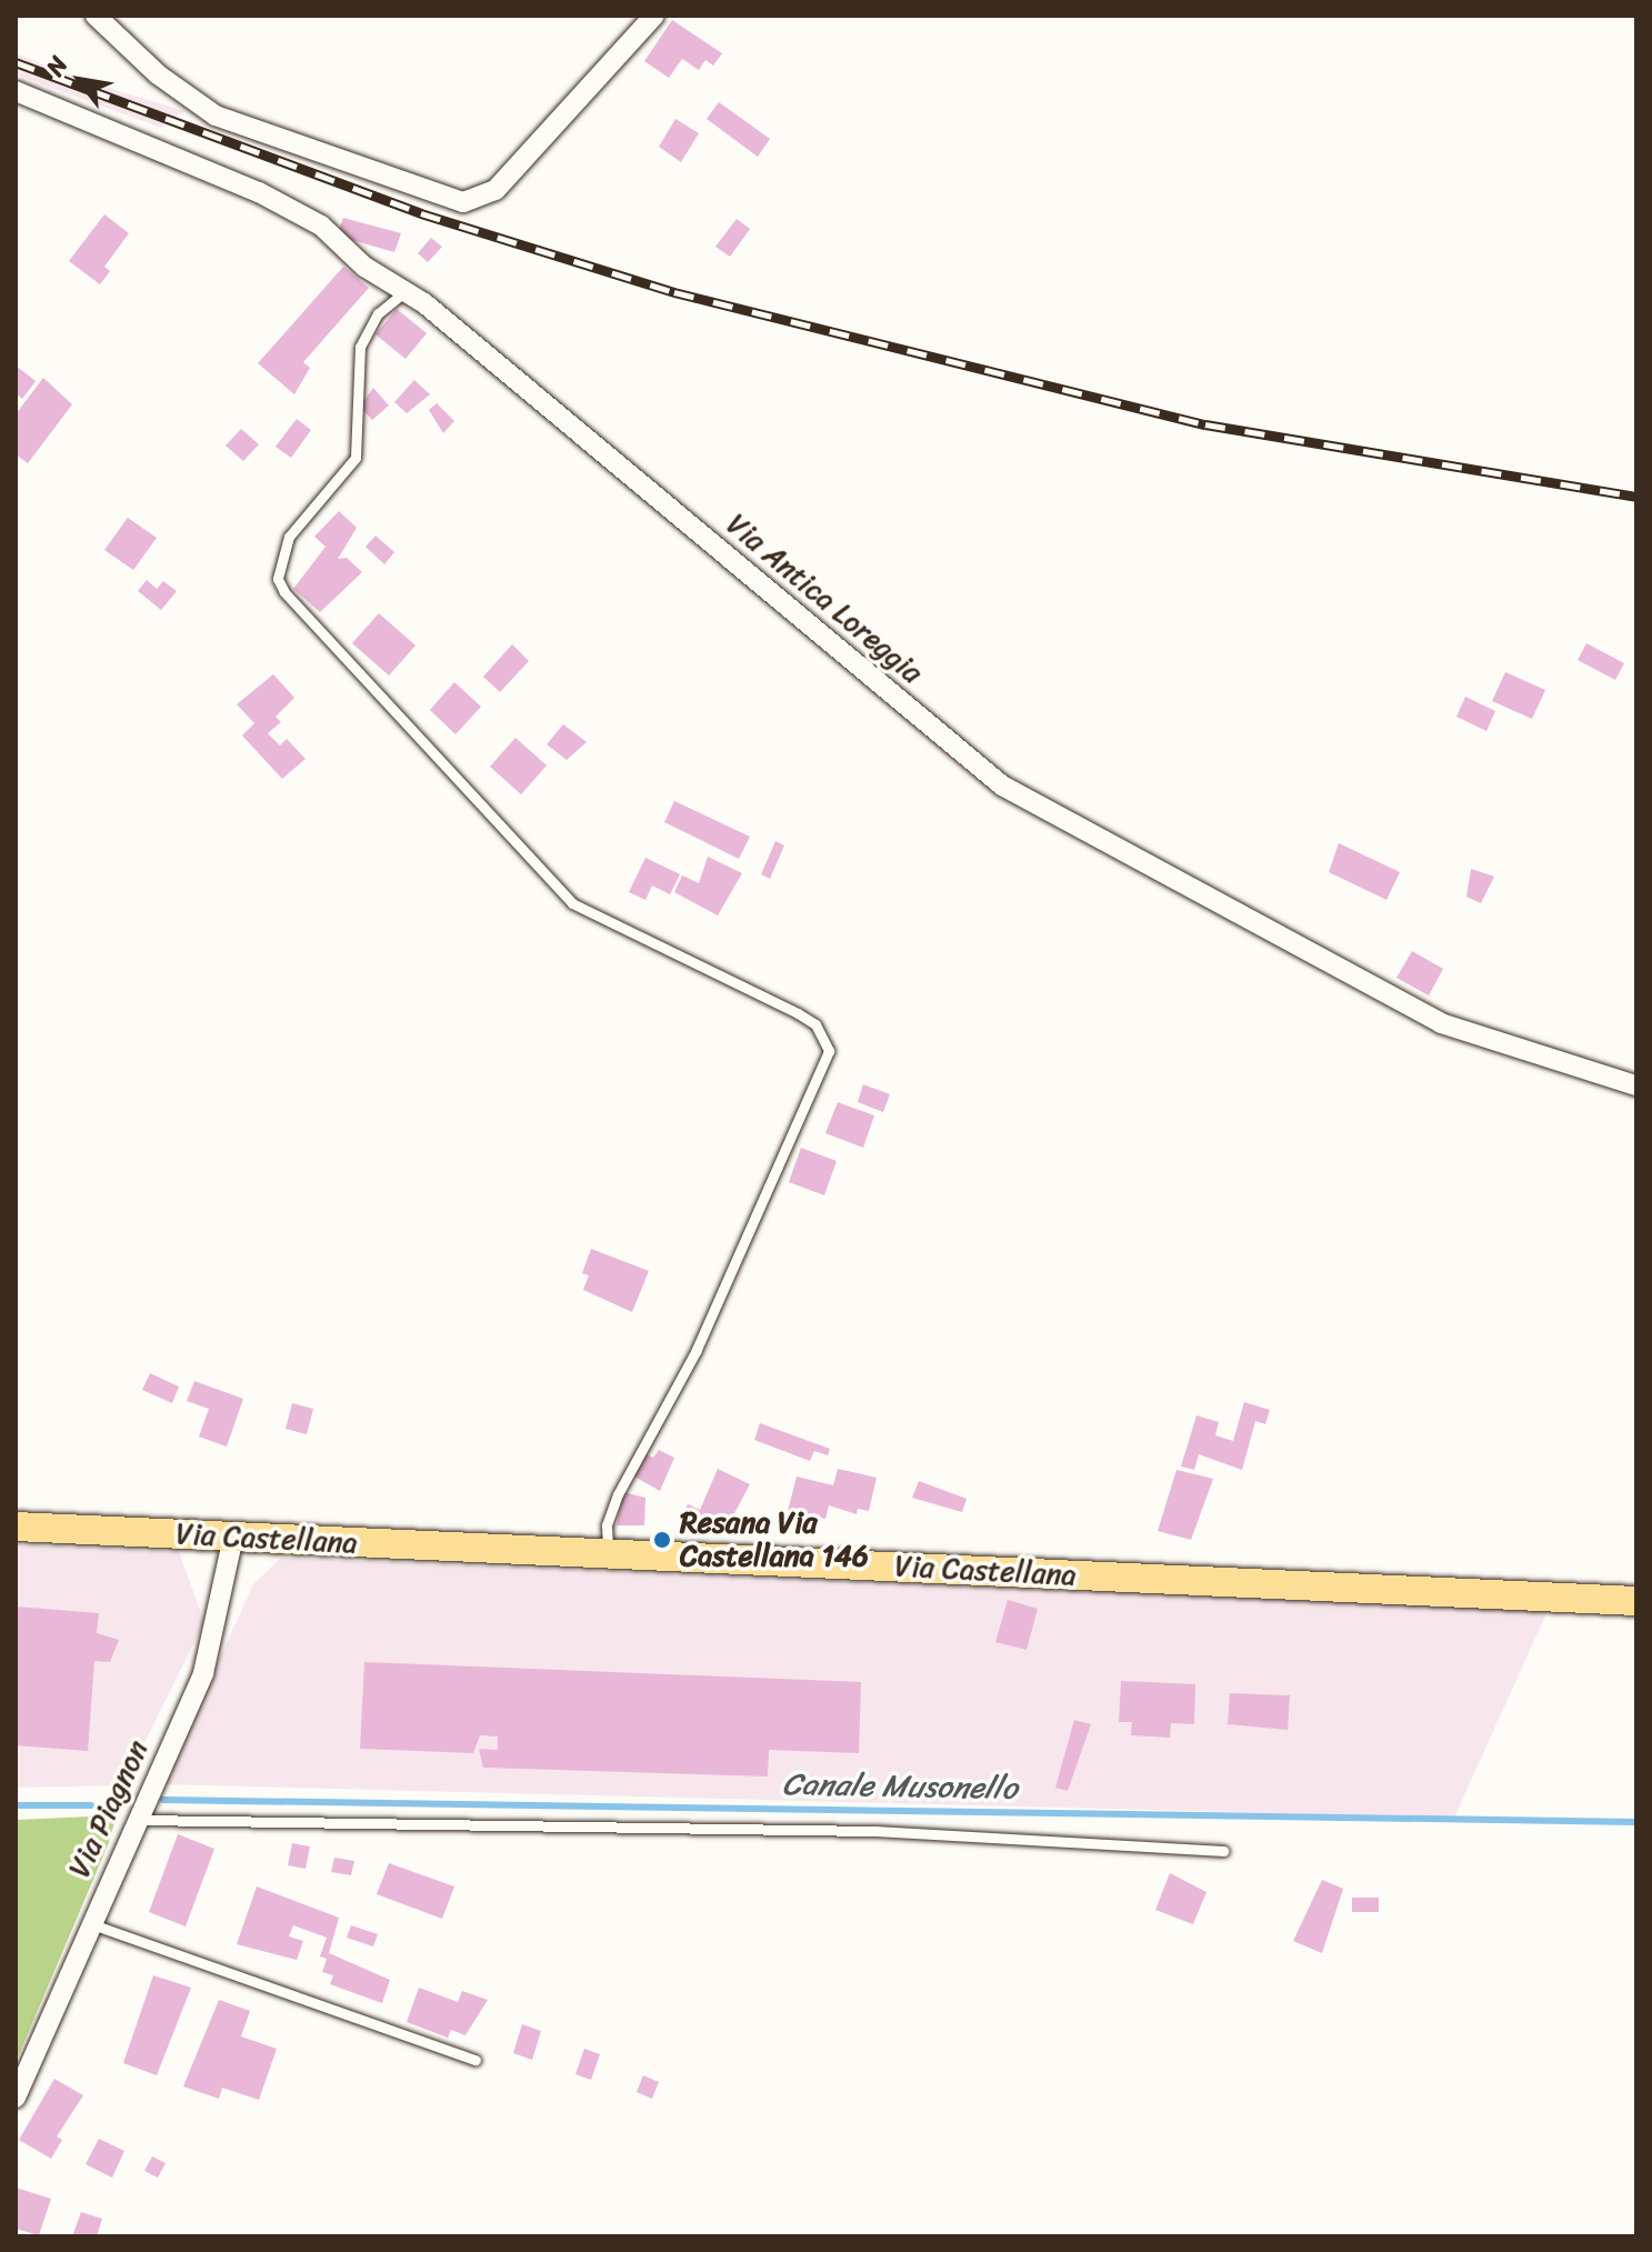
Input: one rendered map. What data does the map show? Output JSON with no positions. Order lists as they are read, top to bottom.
{
  "streets": {
    "main road": ["Via Castellana"],
    "street": ["Via Antica Loreggia", "Via Piagnon"]
  },
  "crossings": [
    ["Via Castellana", "Via Piagnon"]
  ],
  "water": ["Canale Musonello"],
  "places": ["Resana Via Castellana 146"],
  "north": "top left"
}
